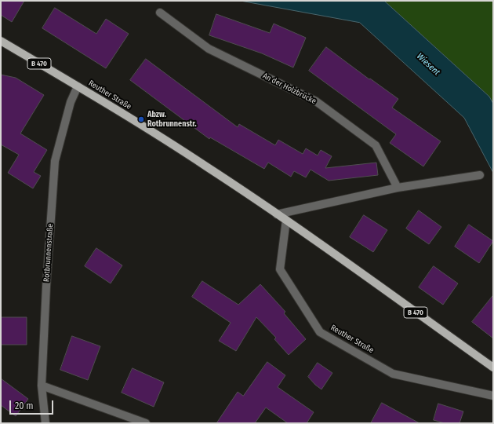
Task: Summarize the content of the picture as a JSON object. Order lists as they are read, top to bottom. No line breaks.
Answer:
{"streets":{"main road":["B 470","Reuther Straße"],"street":["An der Holzbrücke","Rotbrunnenstraße"]},"crossings":[["Reuther Straße","Rotbrunnenstraße"]],"water":["Wiesent"],"places":["Abzw. Rotbrunnenstr."],"scale_bar":"20 m"}
